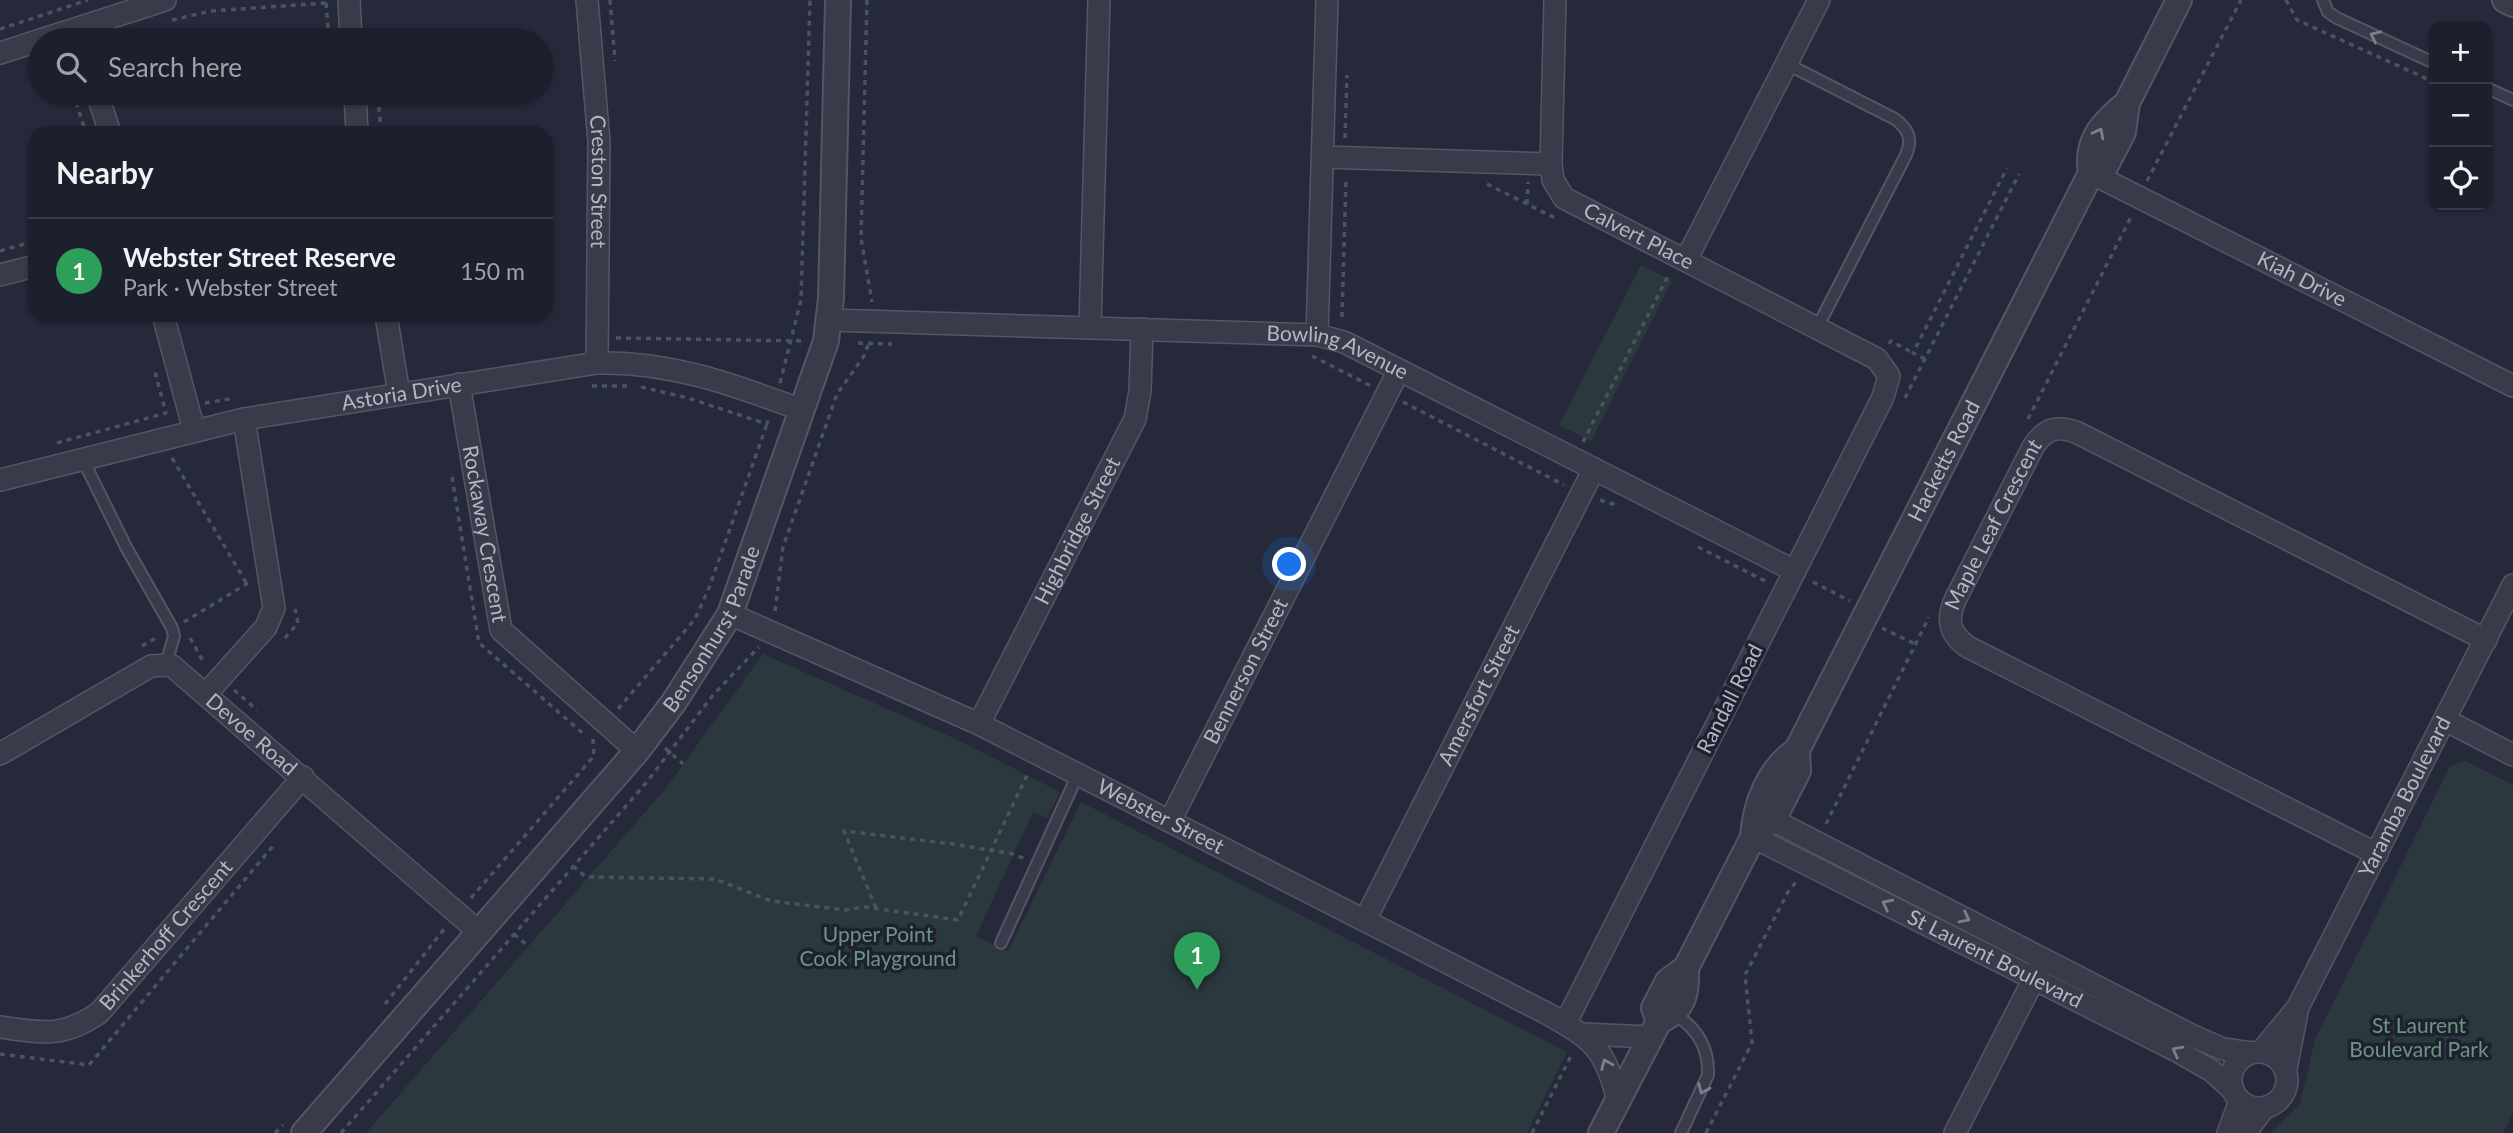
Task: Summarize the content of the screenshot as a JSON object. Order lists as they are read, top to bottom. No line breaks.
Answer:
{"streets":{"street":["Creston Street","Calvert Place","Kiah Drive","Bowling Avenue","Astoria Drive","Hacketts Road","Maple Leaf Crescent","Highbridge Street","Rockaway Crescent","Bensonhurst Parade","Bennerson Street","Amersfort Street","Randall Road","Devoe Road","Yaramba Boulevard","Webster Street","Brinkerhoff Crescent","St Laurent Boulevard"]},"crossings":[["Creston Street","Astoria Drive"],["Calvert Place","Randall Road"],["Kiah Drive","Hacketts Road"],["Bowling Avenue","Highbridge Street"],["Bowling Avenue","Bensonhurst Parade"],["Bowling Avenue","Bennerson Street"],["Bowling Avenue","Amersfort Street"],["Bowling Avenue","Randall Road"],["Astoria Drive","Rockaway Crescent"],["Astoria Drive","Bensonhurst Parade"],["Hacketts Road","Webster Street"],["Hacketts Road","St Laurent Boulevard"],["Maple Leaf Crescent","Yaramba Boulevard"],["Highbridge Street","Webster Street"],["Rockaway Crescent","Bensonhurst Parade"],["Bensonhurst Parade","Devoe Road"],["Bensonhurst Parade","Webster Street"],["Bennerson Street","Webster Street"],["Amersfort Street","Webster Street"],["Randall Road","Webster Street"],["Devoe Road","Brinkerhoff Crescent"],["Yaramba Boulevard","St Laurent Boulevard"]],"parks":["Upper Point Cook Playground","St Laurent Boulevard Park"],"page":{"map_buttons":["+","−"],"search":"Search here","heading":"Nearby","list":[{"mark":"1","name":"Webster Street Reserve","note":"Park · Webster Street","value":"150 m"}],"pins":"1"}}
